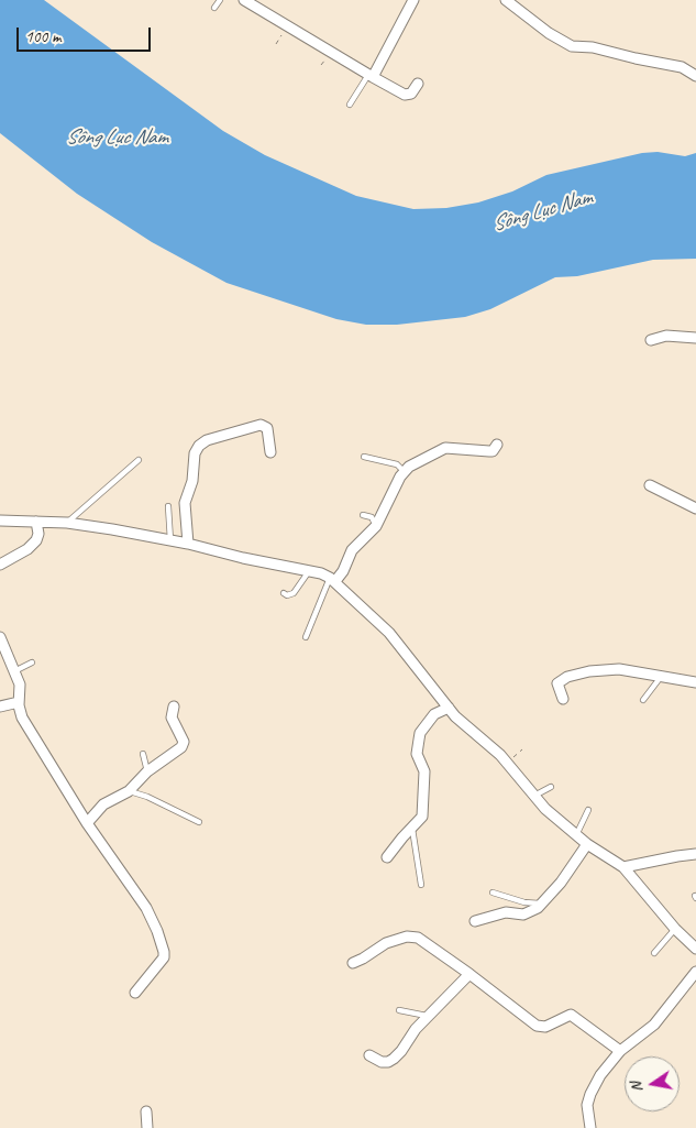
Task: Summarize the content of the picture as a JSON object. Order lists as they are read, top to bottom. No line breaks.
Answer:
{"water":["Sông Lục Nam"],"scale_bar":"100 m","north":"left"}
